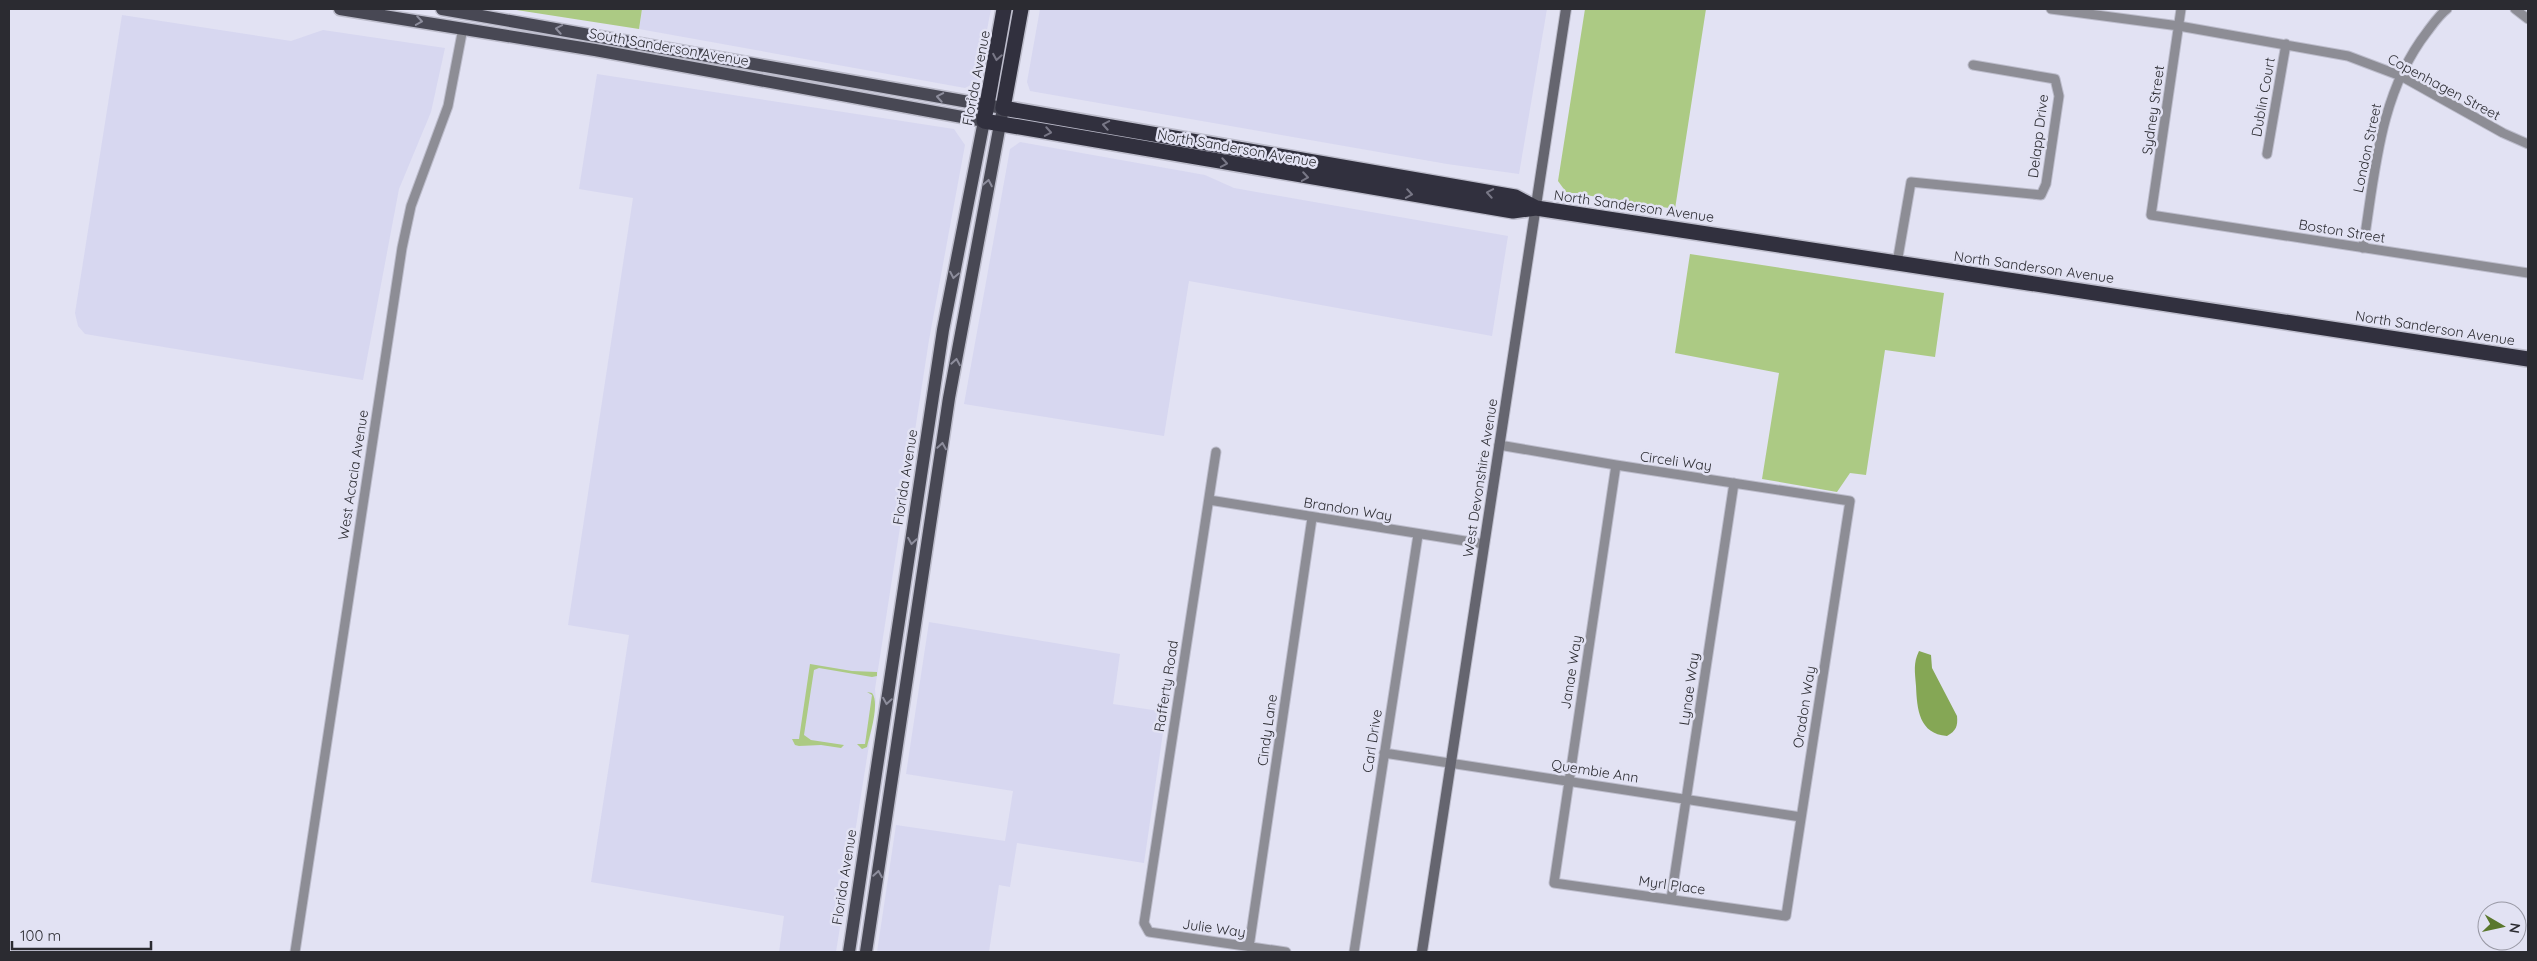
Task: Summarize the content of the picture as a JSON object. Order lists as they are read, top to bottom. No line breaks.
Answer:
{"streets":{"highway":["Florida Avenue","North Sanderson Avenue"],"main road":["South Sanderson Avenue"],"street":["Copenhagen Street","Dublin Court","Sydney Street","Delapp Drive","London Street","Boston Street","Circeli Way","West Acacia Avenue","West Devonshire Avenue","Brandon Way","Janae Way","Rafferty Road","Lynae Way","Oradon Way","Cindy Lane","Carl Drive","Quembie Ann","Myrl Place","Julie Way"]},"crossings":[["South Sanderson Avenue","Florida Avenue"],["South Sanderson Avenue","North Sanderson Avenue"],["South Sanderson Avenue","West Acacia Avenue"],["Florida Avenue","North Sanderson Avenue"],["Copenhagen Street","Dublin Court"],["Copenhagen Street","Sydney Street"],["Copenhagen Street","London Street"],["Sydney Street","Boston Street"],["Delapp Drive","North Sanderson Avenue"],["North Sanderson Avenue","West Devonshire Avenue"],["London Street","Boston Street"],["Circeli Way","West Devonshire Avenue"],["Circeli Way","Janae Way"],["Circeli Way","Lynae Way"],["Circeli Way","Oradon Way"],["West Devonshire Avenue","Brandon Way"],["West Devonshire Avenue","Quembie Ann"],["Brandon Way","Rafferty Road"],["Brandon Way","Cindy Lane"],["Brandon Way","Carl Drive"],["Janae Way","Quembie Ann"],["Janae Way","Myrl Place"],["Rafferty Road","Julie Way"],["Lynae Way","Quembie Ann"],["Lynae Way","Myrl Place"],["Oradon Way","Quembie Ann"],["Oradon Way","Myrl Place"],["Cindy Lane","Julie Way"],["Carl Drive","Quembie Ann"]],"scale_bar":"100 m","north":"right"}
